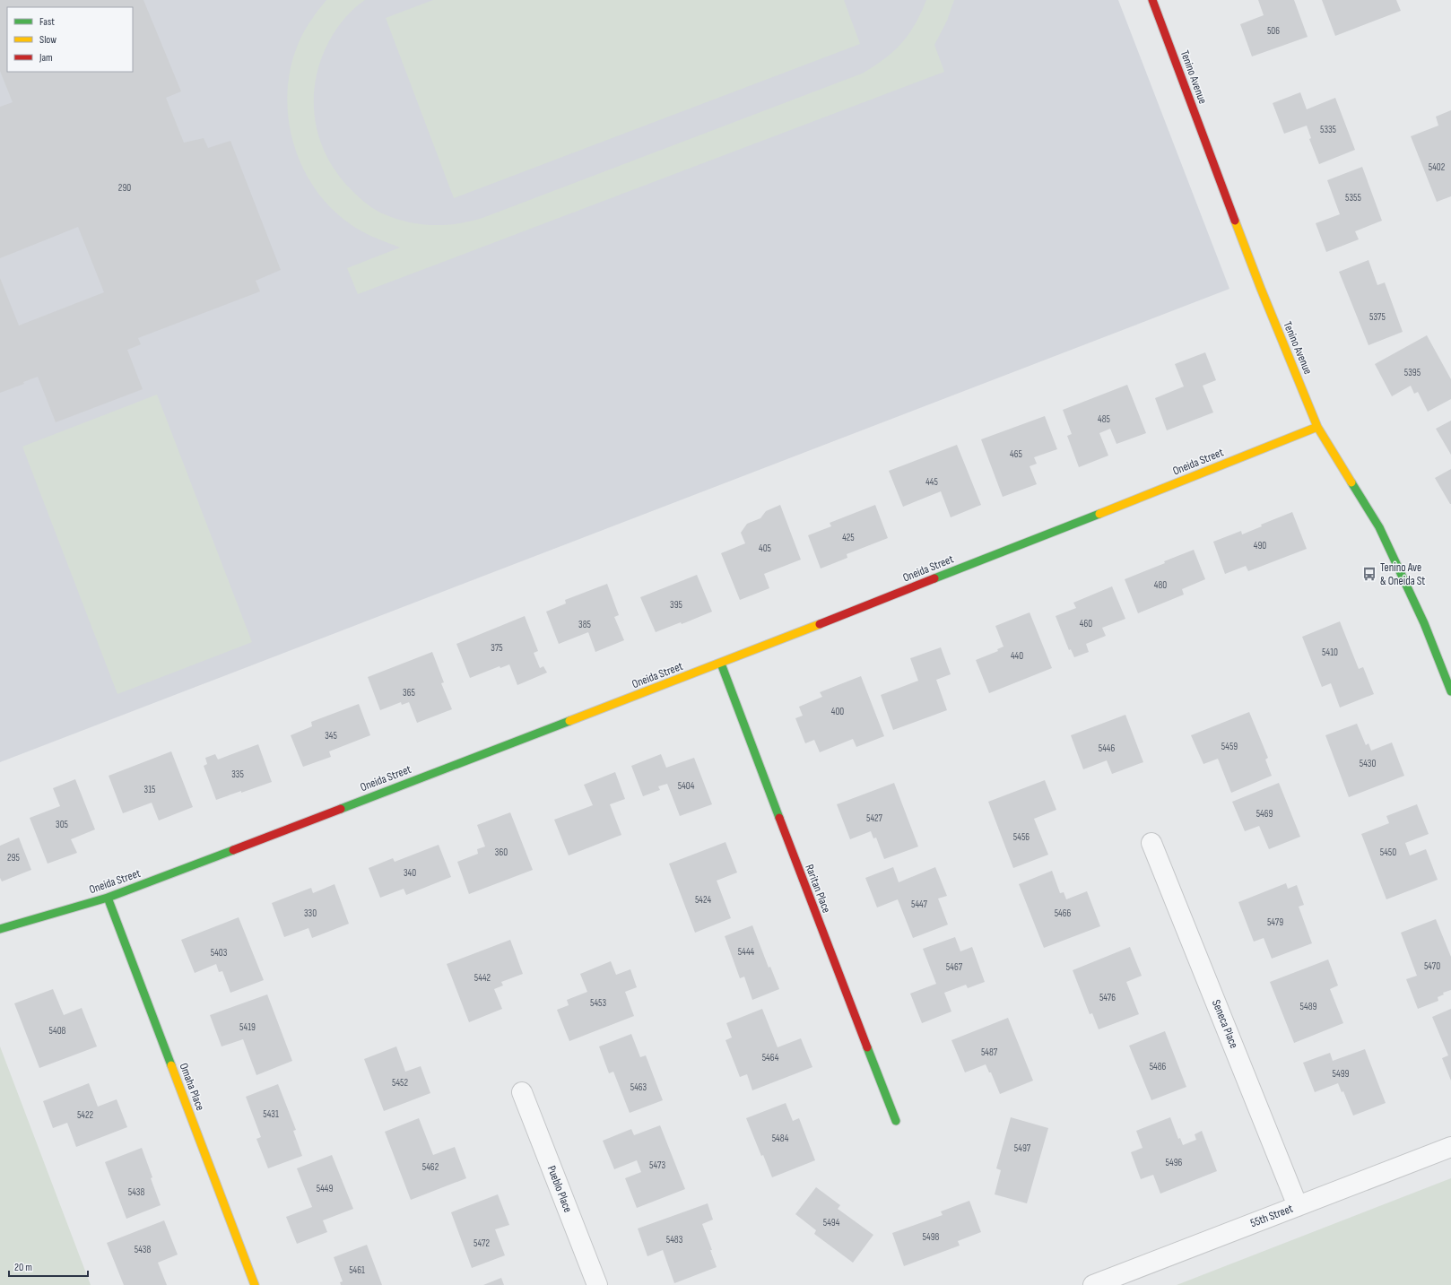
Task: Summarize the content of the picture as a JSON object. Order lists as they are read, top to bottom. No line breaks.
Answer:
{"streets":{"street":["Tenino Avenue","Oneida Street","Raritan Place","Seneca Place","Omaha Place","Pueblo Place","55th Street"]},"crossings":[["Tenino Avenue","Oneida Street"],["Oneida Street","Raritan Place"],["Oneida Street","Omaha Place"],["Seneca Place","55th Street"]],"places":{"bus stop":["Tenino Ave & Oneida St"]},"house_numbers":["506","5335","5402","290","5355","5375","5395","485","465","445","425","490","405","480","395","460","385","375","5410","440","365","400","345","5459","5446","5430","335","5404","315","5469","5427","305","5456","360","5450","295","340","5424","5447","330","5466","5479","5444","5403","5470","5467","5442","5476","5453","5489","5419","5408","5487","5464","5486","5499","5452","5463","5431","5422","5484","5497","5496","5473","5462","5449","5438","5494","5498","5483","5472","5438","5461"],"legend":["Fast","Slow","Jam"],"scale_bar":"20 m"}
